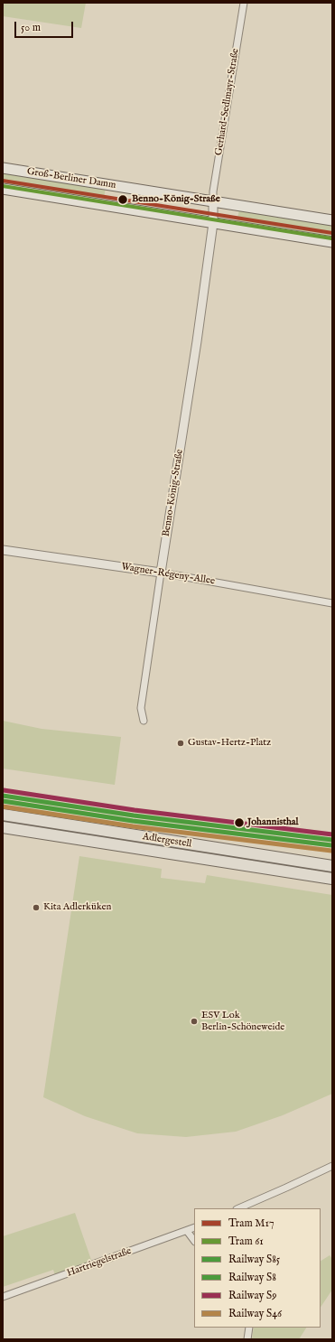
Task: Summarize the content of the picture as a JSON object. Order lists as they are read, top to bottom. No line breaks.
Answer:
{"streets":{"main road":["Groß-Berliner Damm","Adlergestell"],"street":["Gerhard-Sedlmayr-Straße","Benno-König-Straße","Wagner-Régeny-Allee","Hartriegelstraße"]},"crossings":[["Gerhard-Sedlmayr-Straße","Groß-Berliner Damm"],["Gerhard-Sedlmayr-Straße","Benno-König-Straße"],["Groß-Berliner Damm","Benno-König-Straße"],["Benno-König-Straße","Wagner-Régeny-Allee"]],"places":["Benno-König-Straße","Gustav-Hertz-Platz","Johannisthal","Kita Adlerküken","ESV Lok Berlin-Schöneweide"],"lines":["tram line M17","tram line 61","rail line S9","rail line S85","rail line S8","rail line S46"],"legend":["Tram M17","Tram 61","Railway S85","Railway S8","Railway S9","Railway S46"],"scale_bar":"50 m"}
